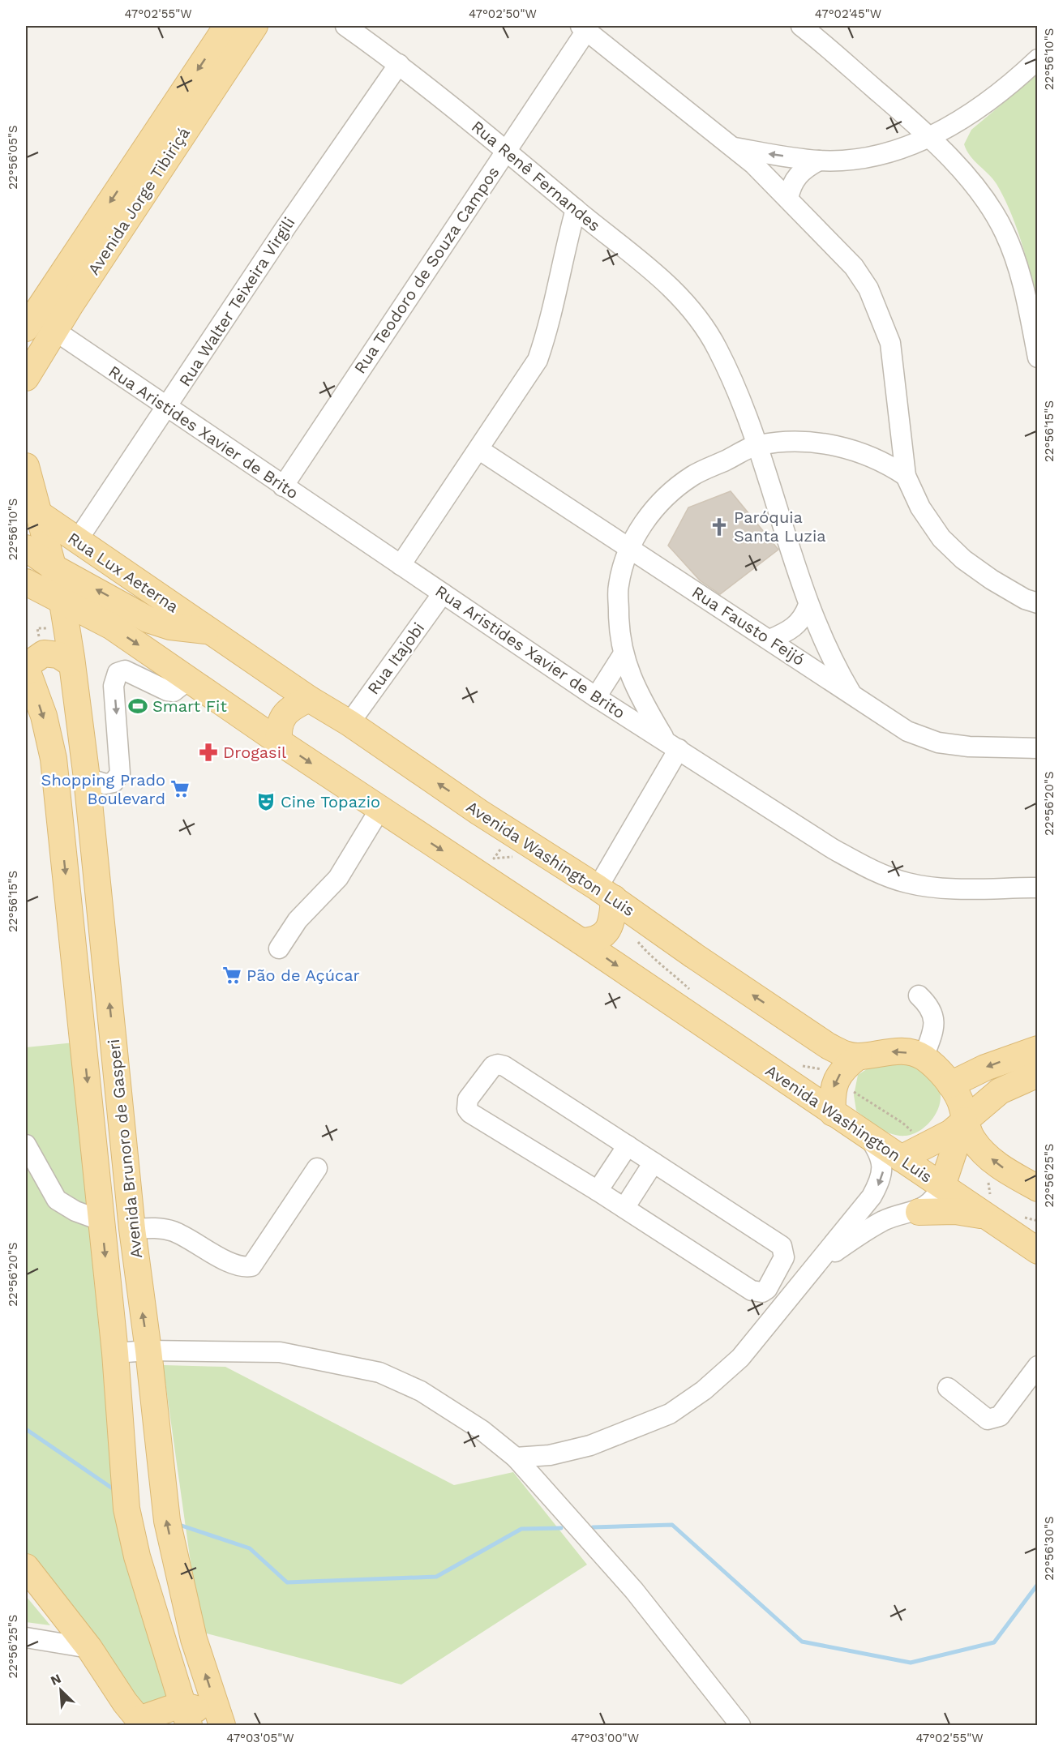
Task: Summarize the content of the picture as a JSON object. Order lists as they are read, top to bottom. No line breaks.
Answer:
{"streets":{"main road":["Avenida Jorge Tibiriçá","Rua Lux Aeterna","Avenida Washington Luis","Avenida Brunoro de Gasperi"],"street":["Rua Renê Fernandes","Rua Teodoro de Souza Campos","Rua Walter Teixeira Virgili","Rua Aristides Xavier de Brito","Rua Fausto Feijó","Rua Itajobi"]},"crossings":[["Rua Renê Fernandes","Rua Teodoro de Souza Campos"],["Rua Renê Fernandes","Rua Walter Teixeira Virgili"],["Rua Renê Fernandes","Rua Fausto Feijó"],["Avenida Jorge Tibiriçá","Rua Aristides Xavier de Brito"],["Rua Teodoro de Souza Campos","Rua Aristides Xavier de Brito"],["Rua Walter Teixeira Virgili","Rua Aristides Xavier de Brito"],["Rua Walter Teixeira Virgili","Rua Lux Aeterna"],["Rua Aristides Xavier de Brito","Rua Itajobi"],["Rua Lux Aeterna","Avenida Washington Luis"],["Rua Lux Aeterna","Avenida Brunoro de Gasperi"],["Rua Itajobi","Avenida Washington Luis"],["Avenida Washington Luis","Avenida Brunoro de Gasperi"]],"places":{"church":["Paróquia Santa Luzia"],"sports":["Smart Fit"],"pharmacy":["Drogasil"],"supermarket":["Shopping Prado Boulevard","Pão de Açúcar"],"theatre":["Cine Topazio"]},"north":"top left","coordinates":["47°02'55\"W","47°02'50\"W","47°02'45\"W","22°56'10\"S","22°56'05\"S","22°56'15\"S","22°56'20\"S","22°56'25\"S","22°56'30\"S","47°03'05\"W","47°03'00\"W"]}
